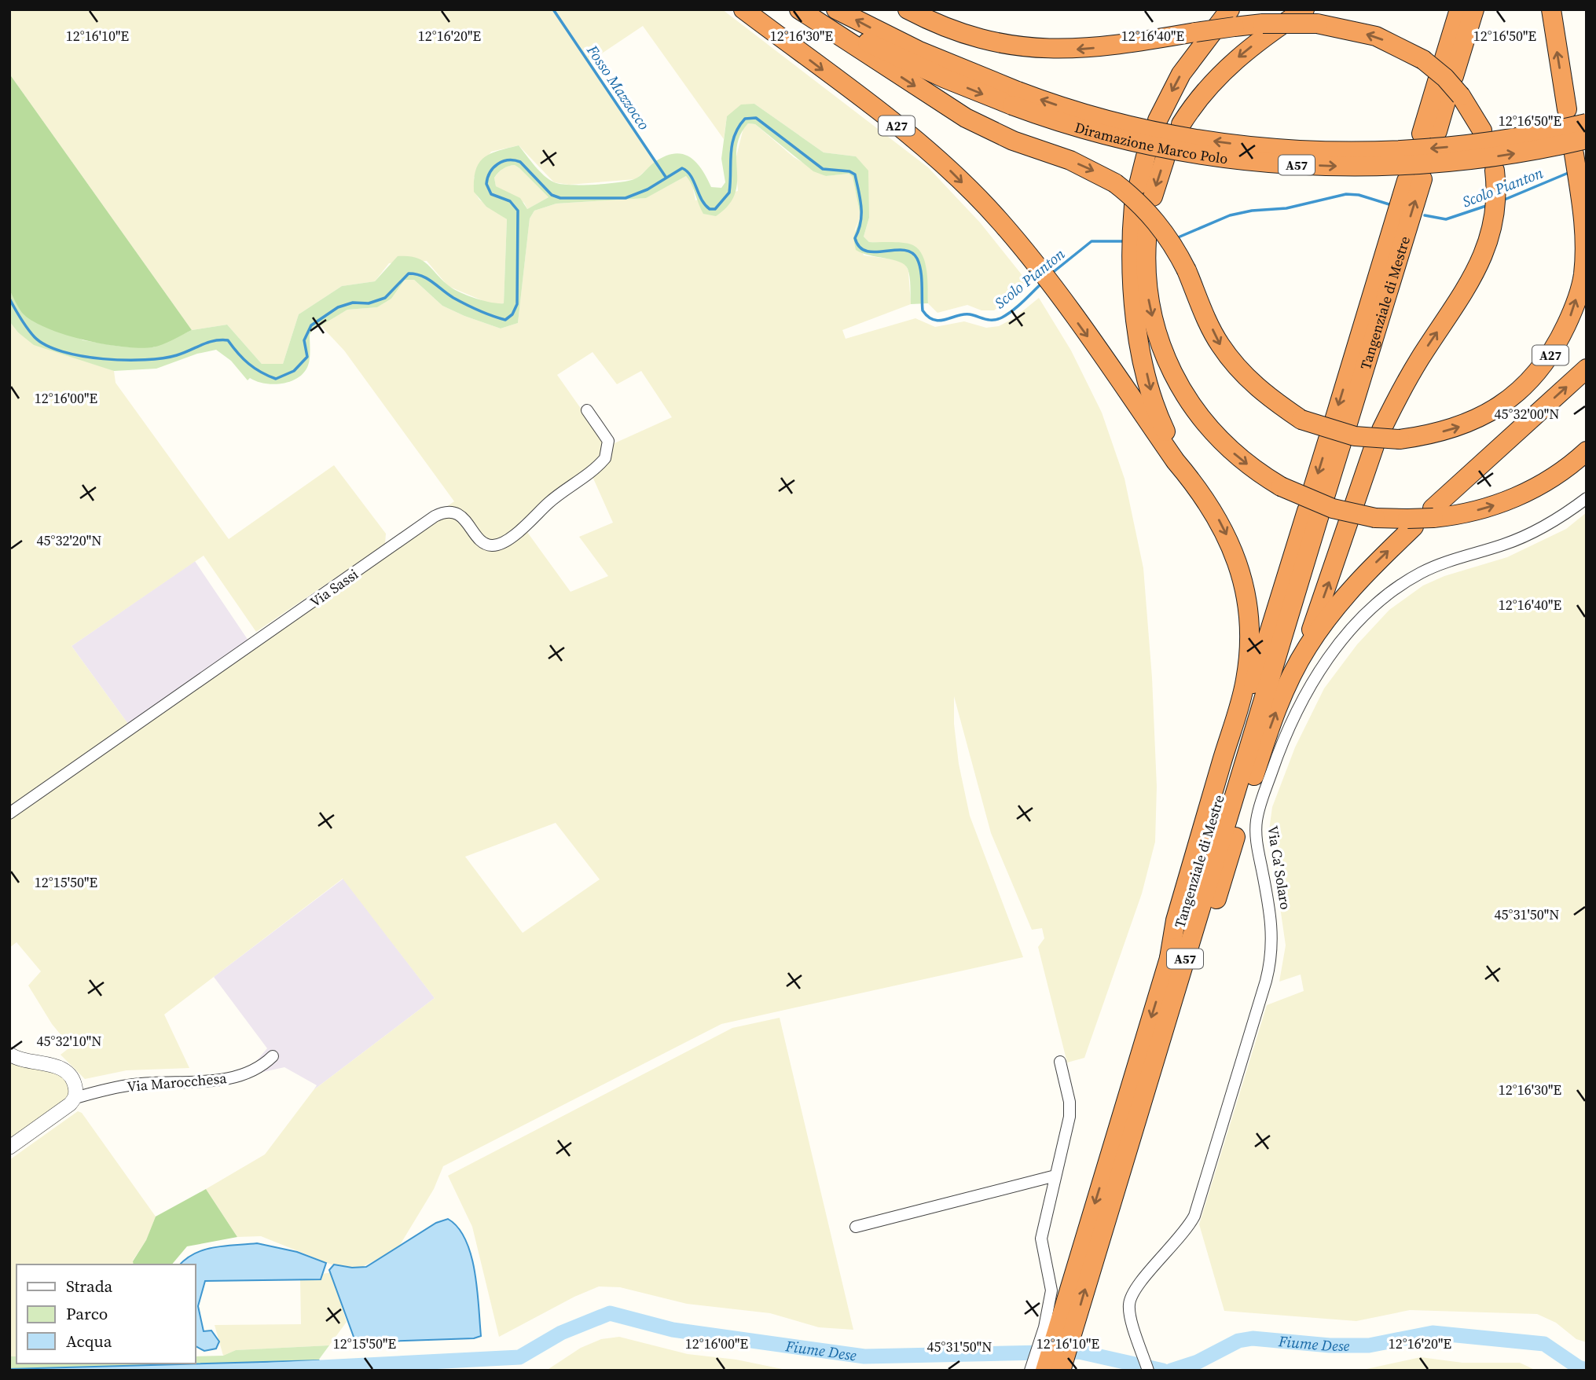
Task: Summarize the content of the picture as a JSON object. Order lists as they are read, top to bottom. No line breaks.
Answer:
{"streets":{"highway":["A27","Diramazione Marco Polo","A57","Tangenziale di Mestre"],"street":["Via Sassi","Via Ca' Solaro","Via Marocchesa"]},"crossings":[["A27","Diramazione Marco Polo"],["A27","A57"],["A57","Tangenziale di Mestre"]],"water":["Fosso Mazzocco","Scolo Pianton","Fiume Dese"],"legend":["Strada","Parco","Acqua"],"coordinates":["12°16'50\"E","12°16'10\"E","12°16'20\"E","12°16'30\"E","12°16'40\"E","12°16'00\"E","45°32'00\"N","45°32'20\"N","12°15'50\"E","45°31'50\"N","45°32'10\"N"]}
